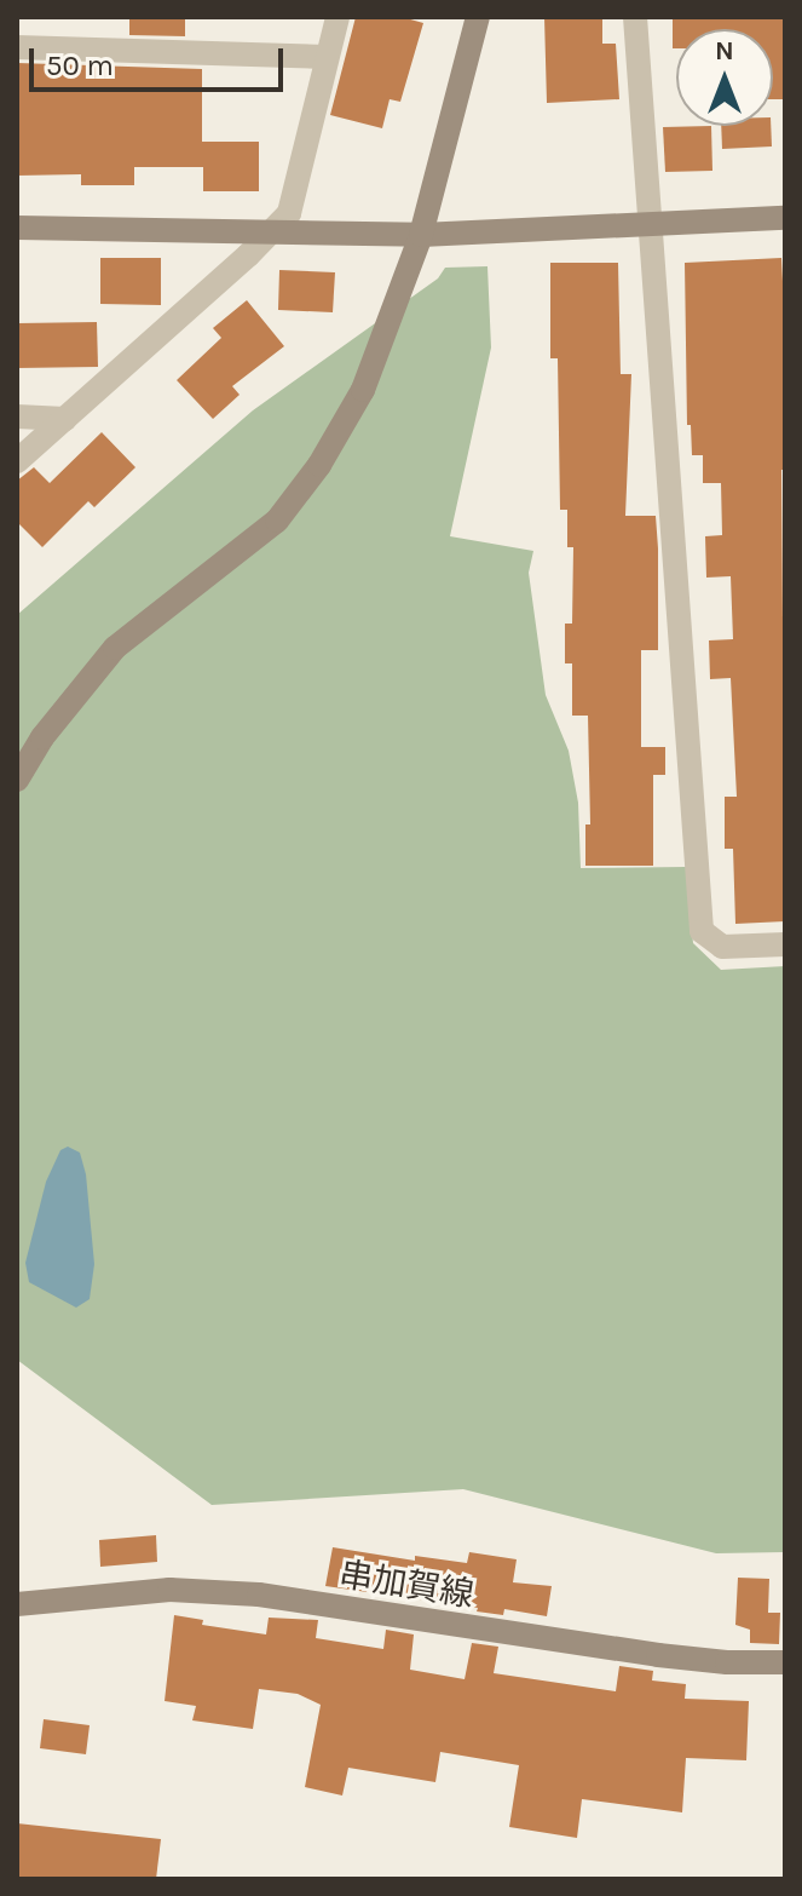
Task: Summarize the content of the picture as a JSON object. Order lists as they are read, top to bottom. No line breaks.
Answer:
{"streets":{"street":["串加賀線"]},"scale_bar":"50 m","north":"top"}
